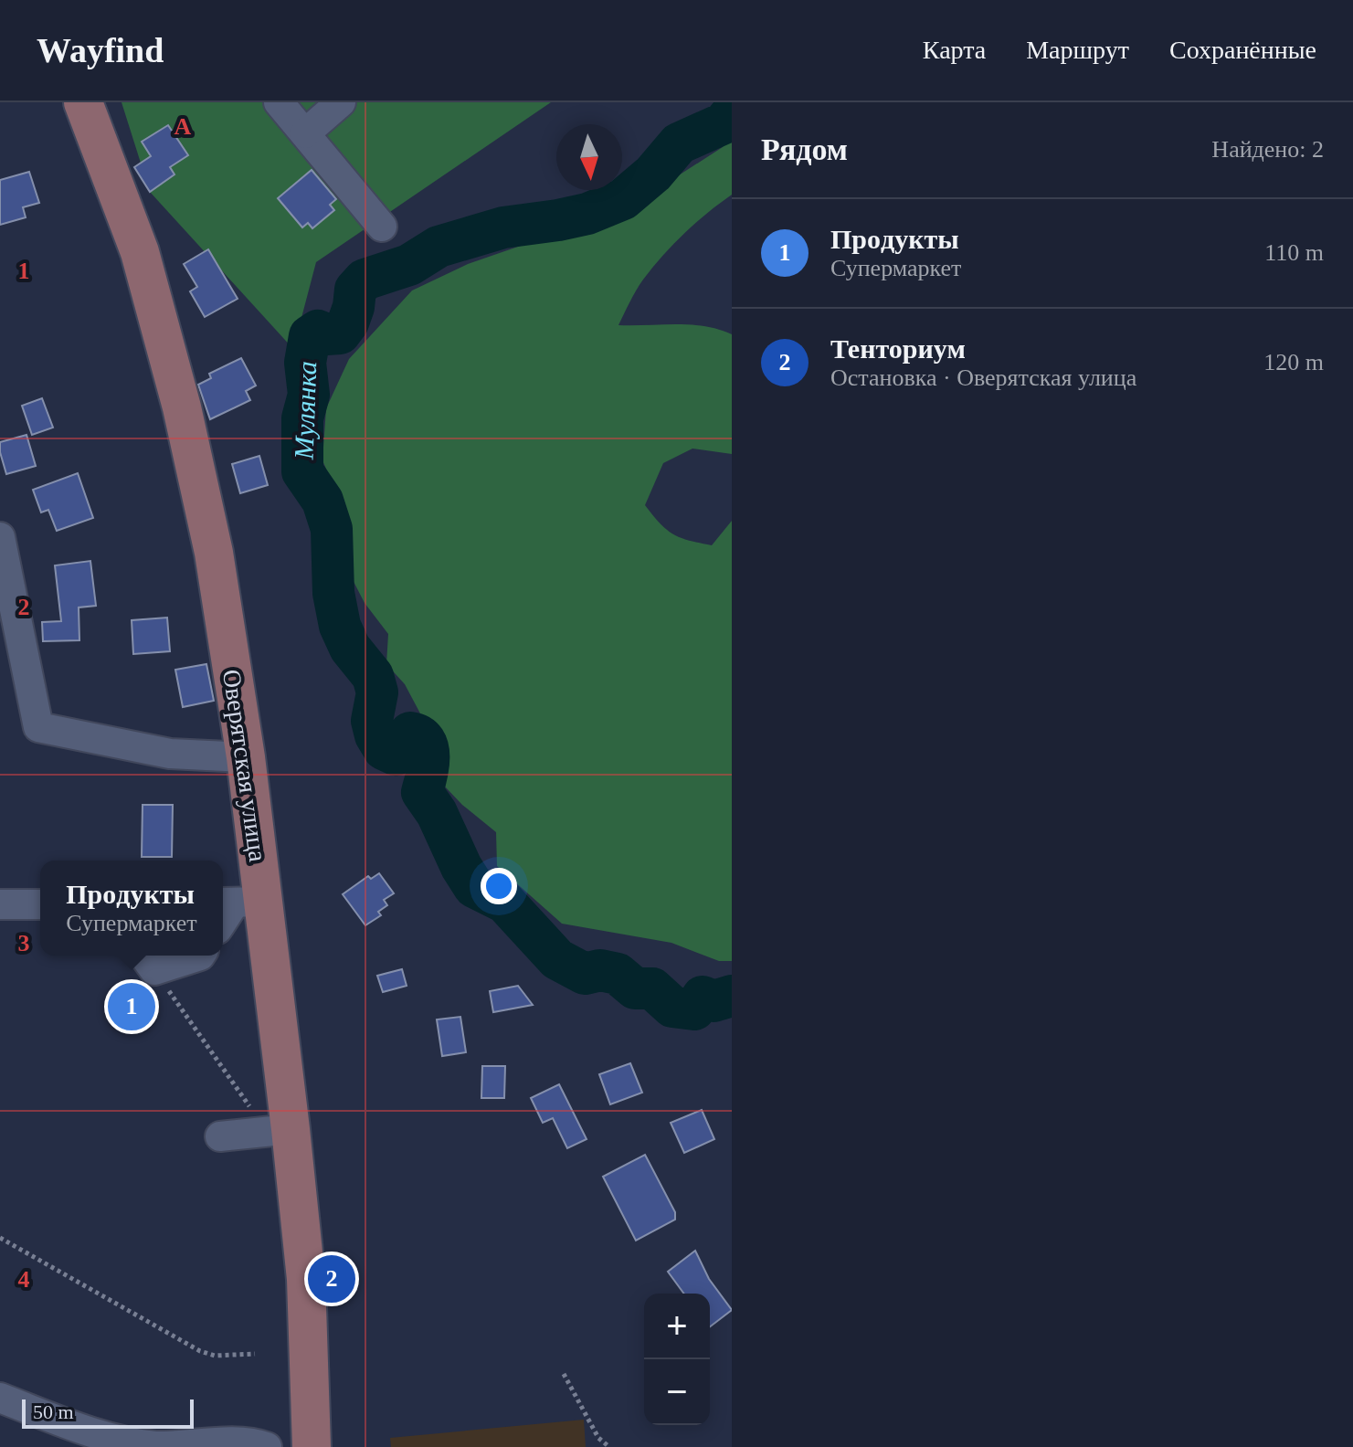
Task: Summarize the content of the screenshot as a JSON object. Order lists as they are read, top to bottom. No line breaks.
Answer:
{"streets":{"main road":["Оверятская улица"]},"water":["Мулянка"],"scale_bar":"50 m","north":"bottom","page":{"header":"Wayfind","nav":["Карта","Маршрут","Сохранённые"],"heading":["Рядом","Найдено: 2"],"list":[{"mark":"1","name":"Пpoдукты","note":"Супермаркет","value":"110 m"},{"mark":"2","name":"Тенториум","note":"Остановка · Оверятская улица","value":"120 m"}],"popup":["Пpoдукты","Супермаркет"],"pins":["1","2"],"map_buttons":["+","−"],"scale":"50 m"},"grid":{"columns":["A"],"rows":["1","2","3","4"]}}
